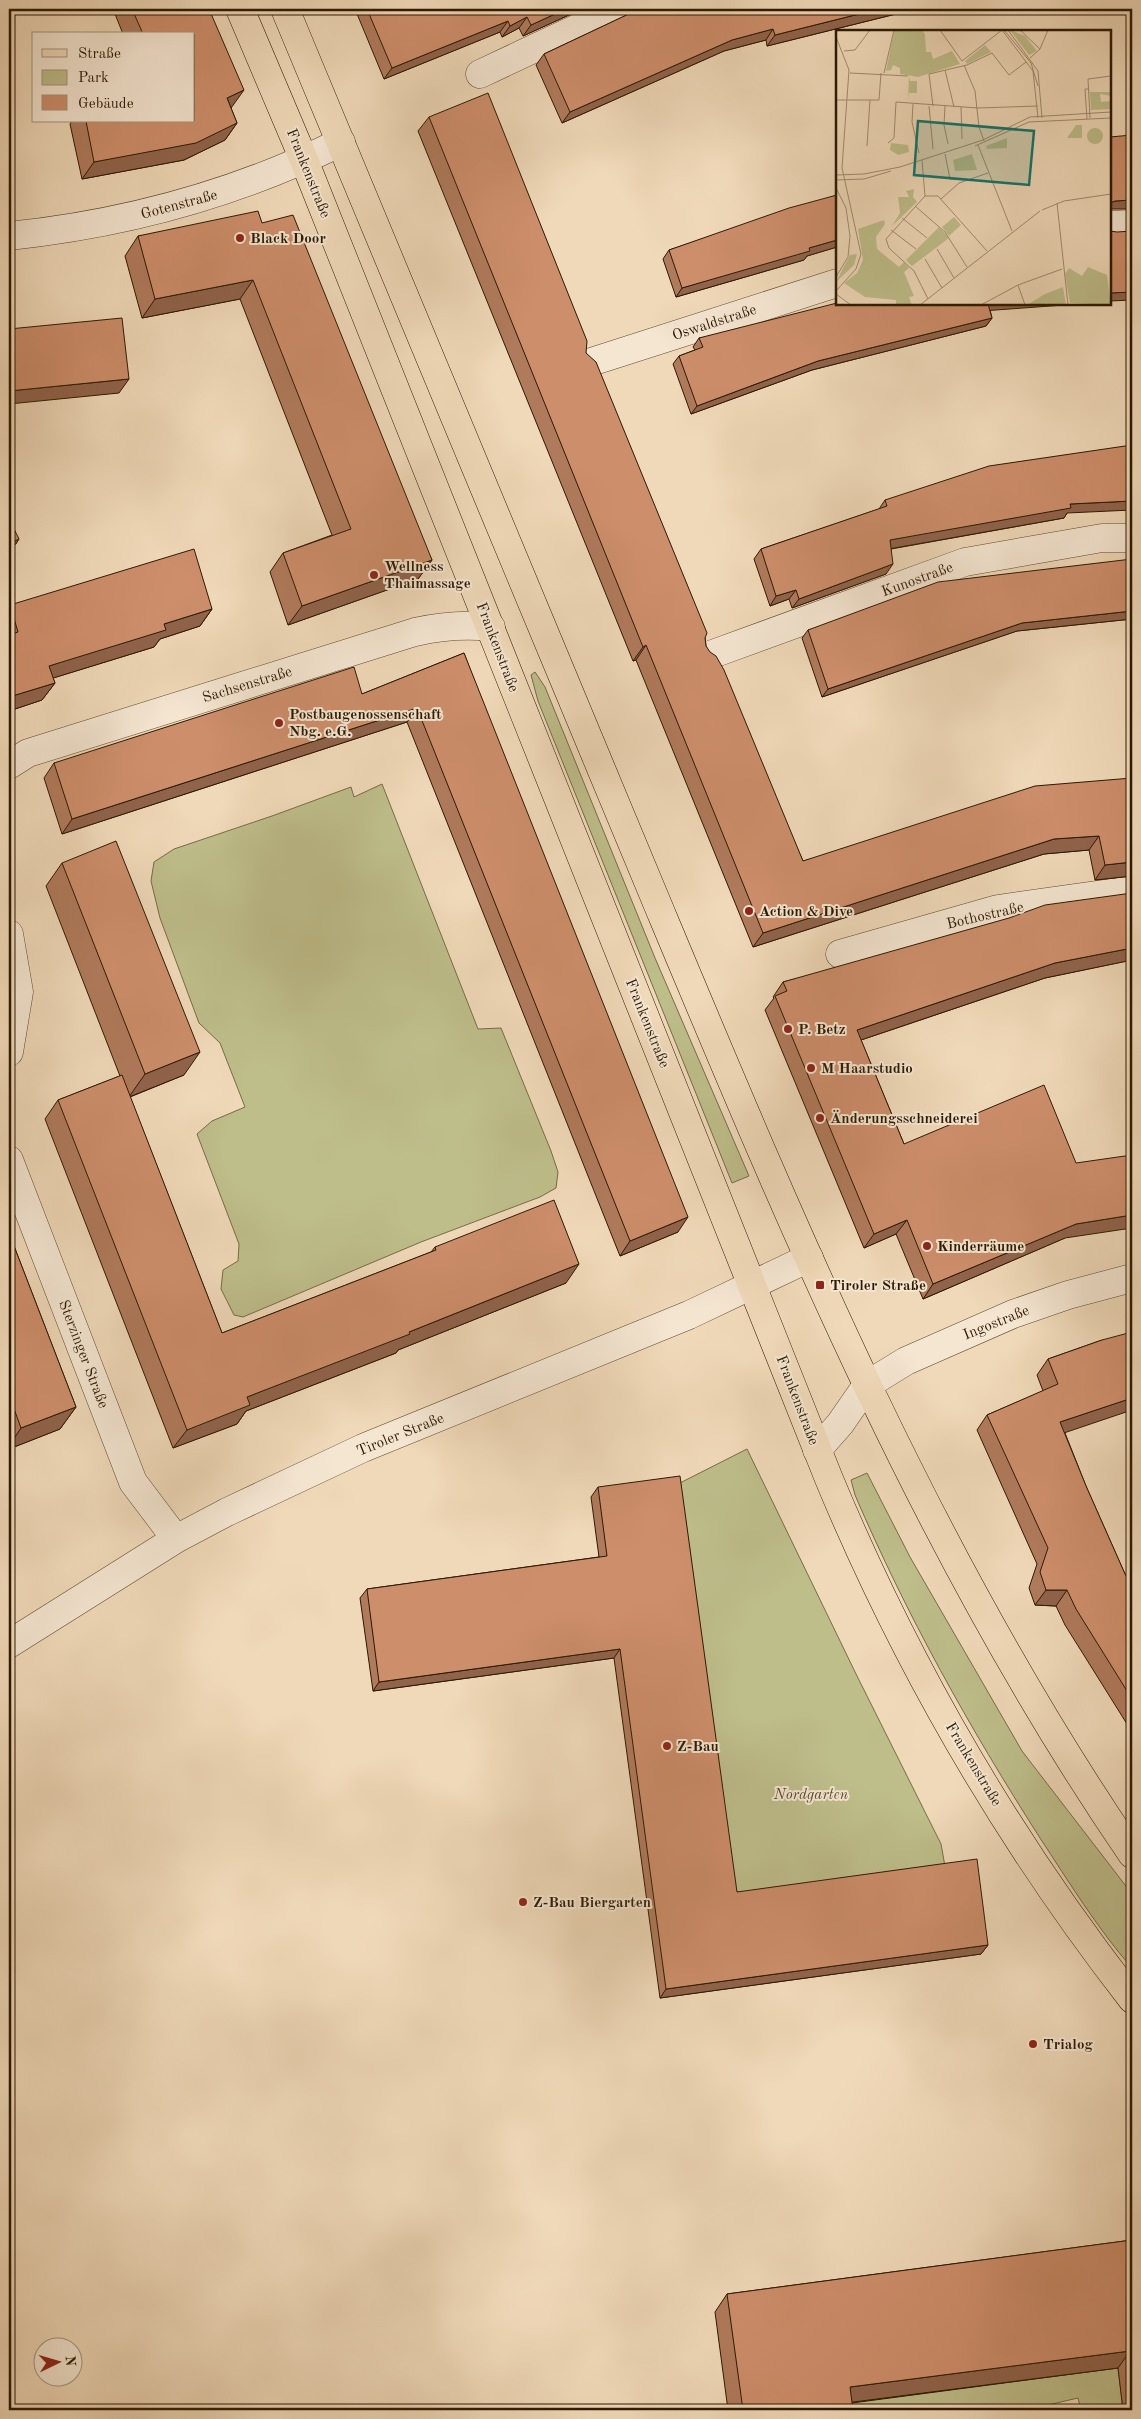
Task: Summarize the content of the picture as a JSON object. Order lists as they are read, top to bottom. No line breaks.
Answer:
{"streets":{"main road":["Frankenstraße"],"street":["Gotenstraße","Oswaldstraße","Kunostraße","Sachsenstraße","Bothostraße","Ingostraße","Sterzinger Straße","Tiroler Straße"]},"crossings":[["Frankenstraße","Gotenstraße"],["Frankenstraße","Sachsenstraße"],["Frankenstraße","Tiroler Straße"],["Sterzinger Straße","Tiroler Straße"]],"parks":["Nordgarten"],"places":{"other":["Black Door","Wellness Thaimassage","Postbaugenossenschaft Nbg. e.G.","Action & Dive","P. Betz","M Haarstudio","Änderungsschneiderei","Kinderräume","Z-Bau","Z-Bau Biergarten","Trialog"],"transit":["Tiroler Straße"]},"legend":["Straße","Park","Gebäude"],"north":"right"}
